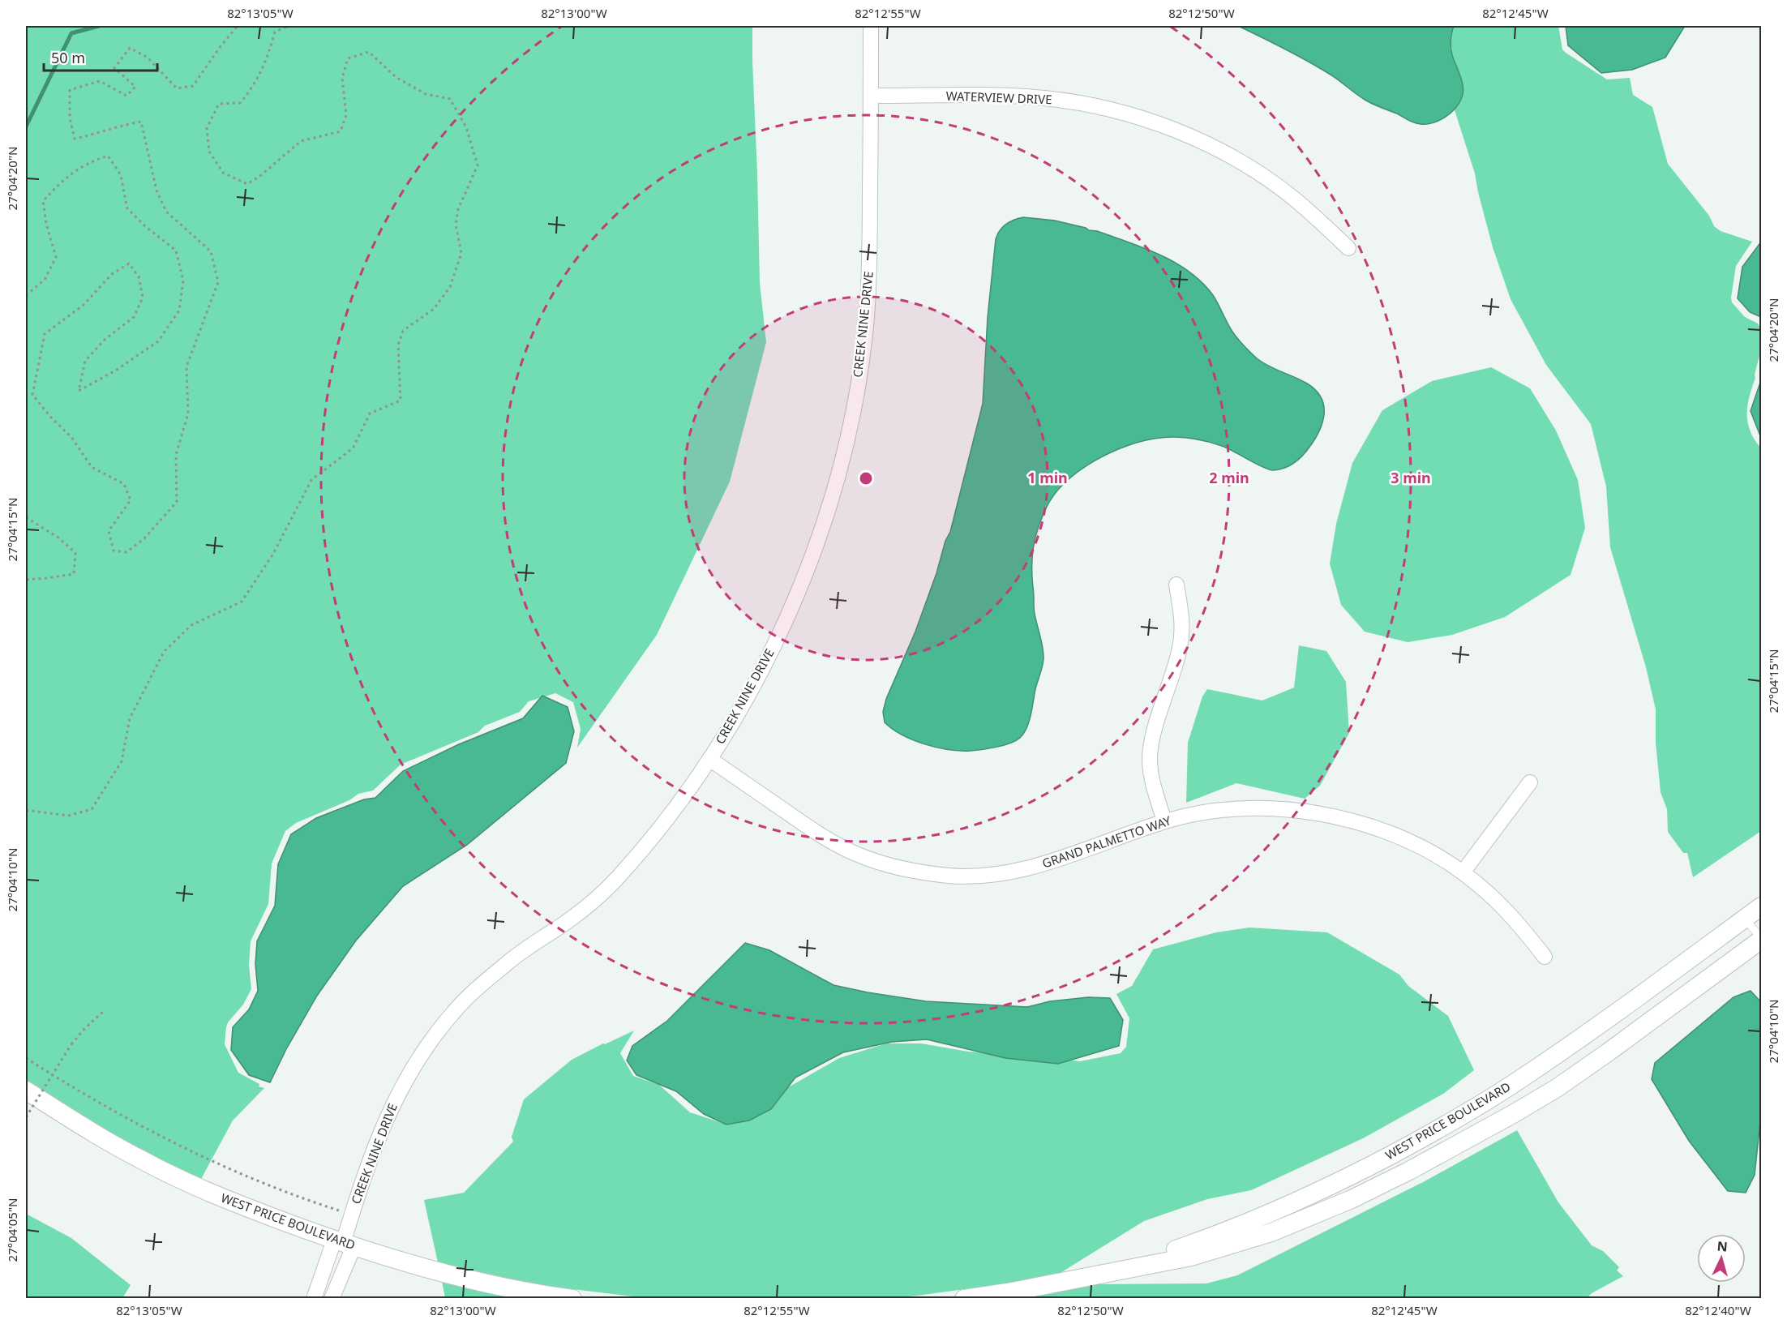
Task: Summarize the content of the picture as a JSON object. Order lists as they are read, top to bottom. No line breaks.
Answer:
{"streets":{"street":["WATERVIEW DRIVE","CREEK NINE DRIVE","GRAND PALMETTO WAY","WEST PRICE BOULEVARD"]},"crossings":[["WATERVIEW DRIVE","CREEK NINE DRIVE"],["CREEK NINE DRIVE","GRAND PALMETTO WAY"],["CREEK NINE DRIVE","WEST PRICE BOULEVARD"]],"scale_bar":"50 m","north":"top","coordinates":["82°13'05\"W","82°13'00\"W","82°12'55\"W","82°12'50\"W","82°12'45\"W","27°04'20\"N","27°04'15\"N","27°04'10\"N","27°04'05\"N","82°12'40\"W"],"rings":["1 min","2 min","3 min"]}
